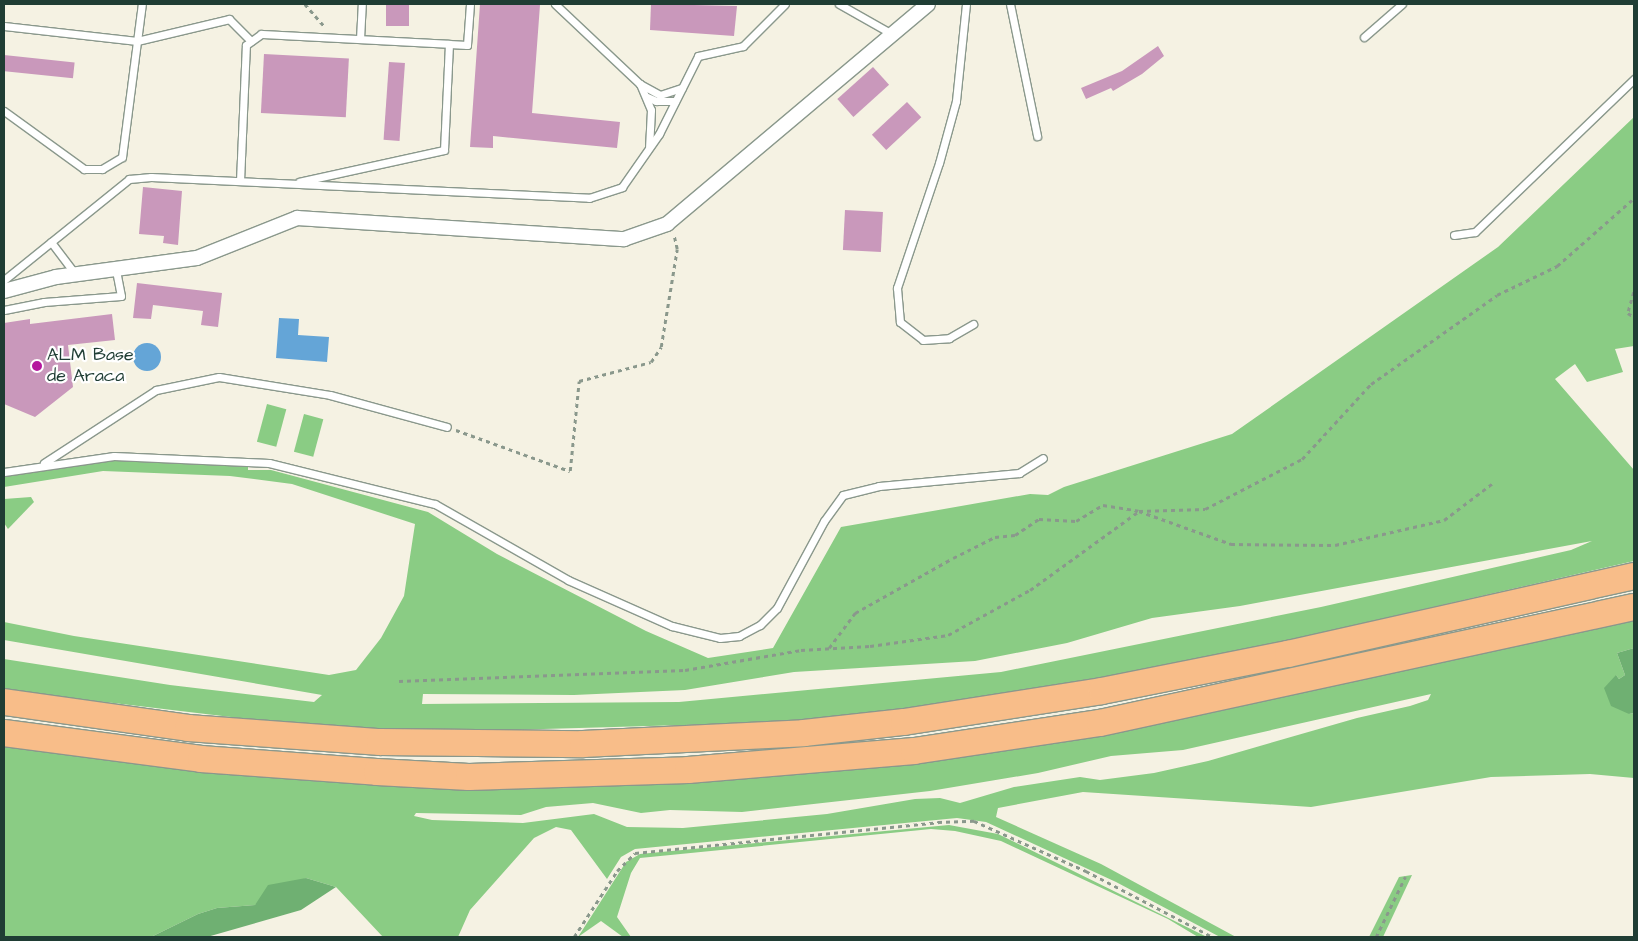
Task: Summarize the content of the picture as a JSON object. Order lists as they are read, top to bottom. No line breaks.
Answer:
{"places":["ALM Base de Araca"]}
